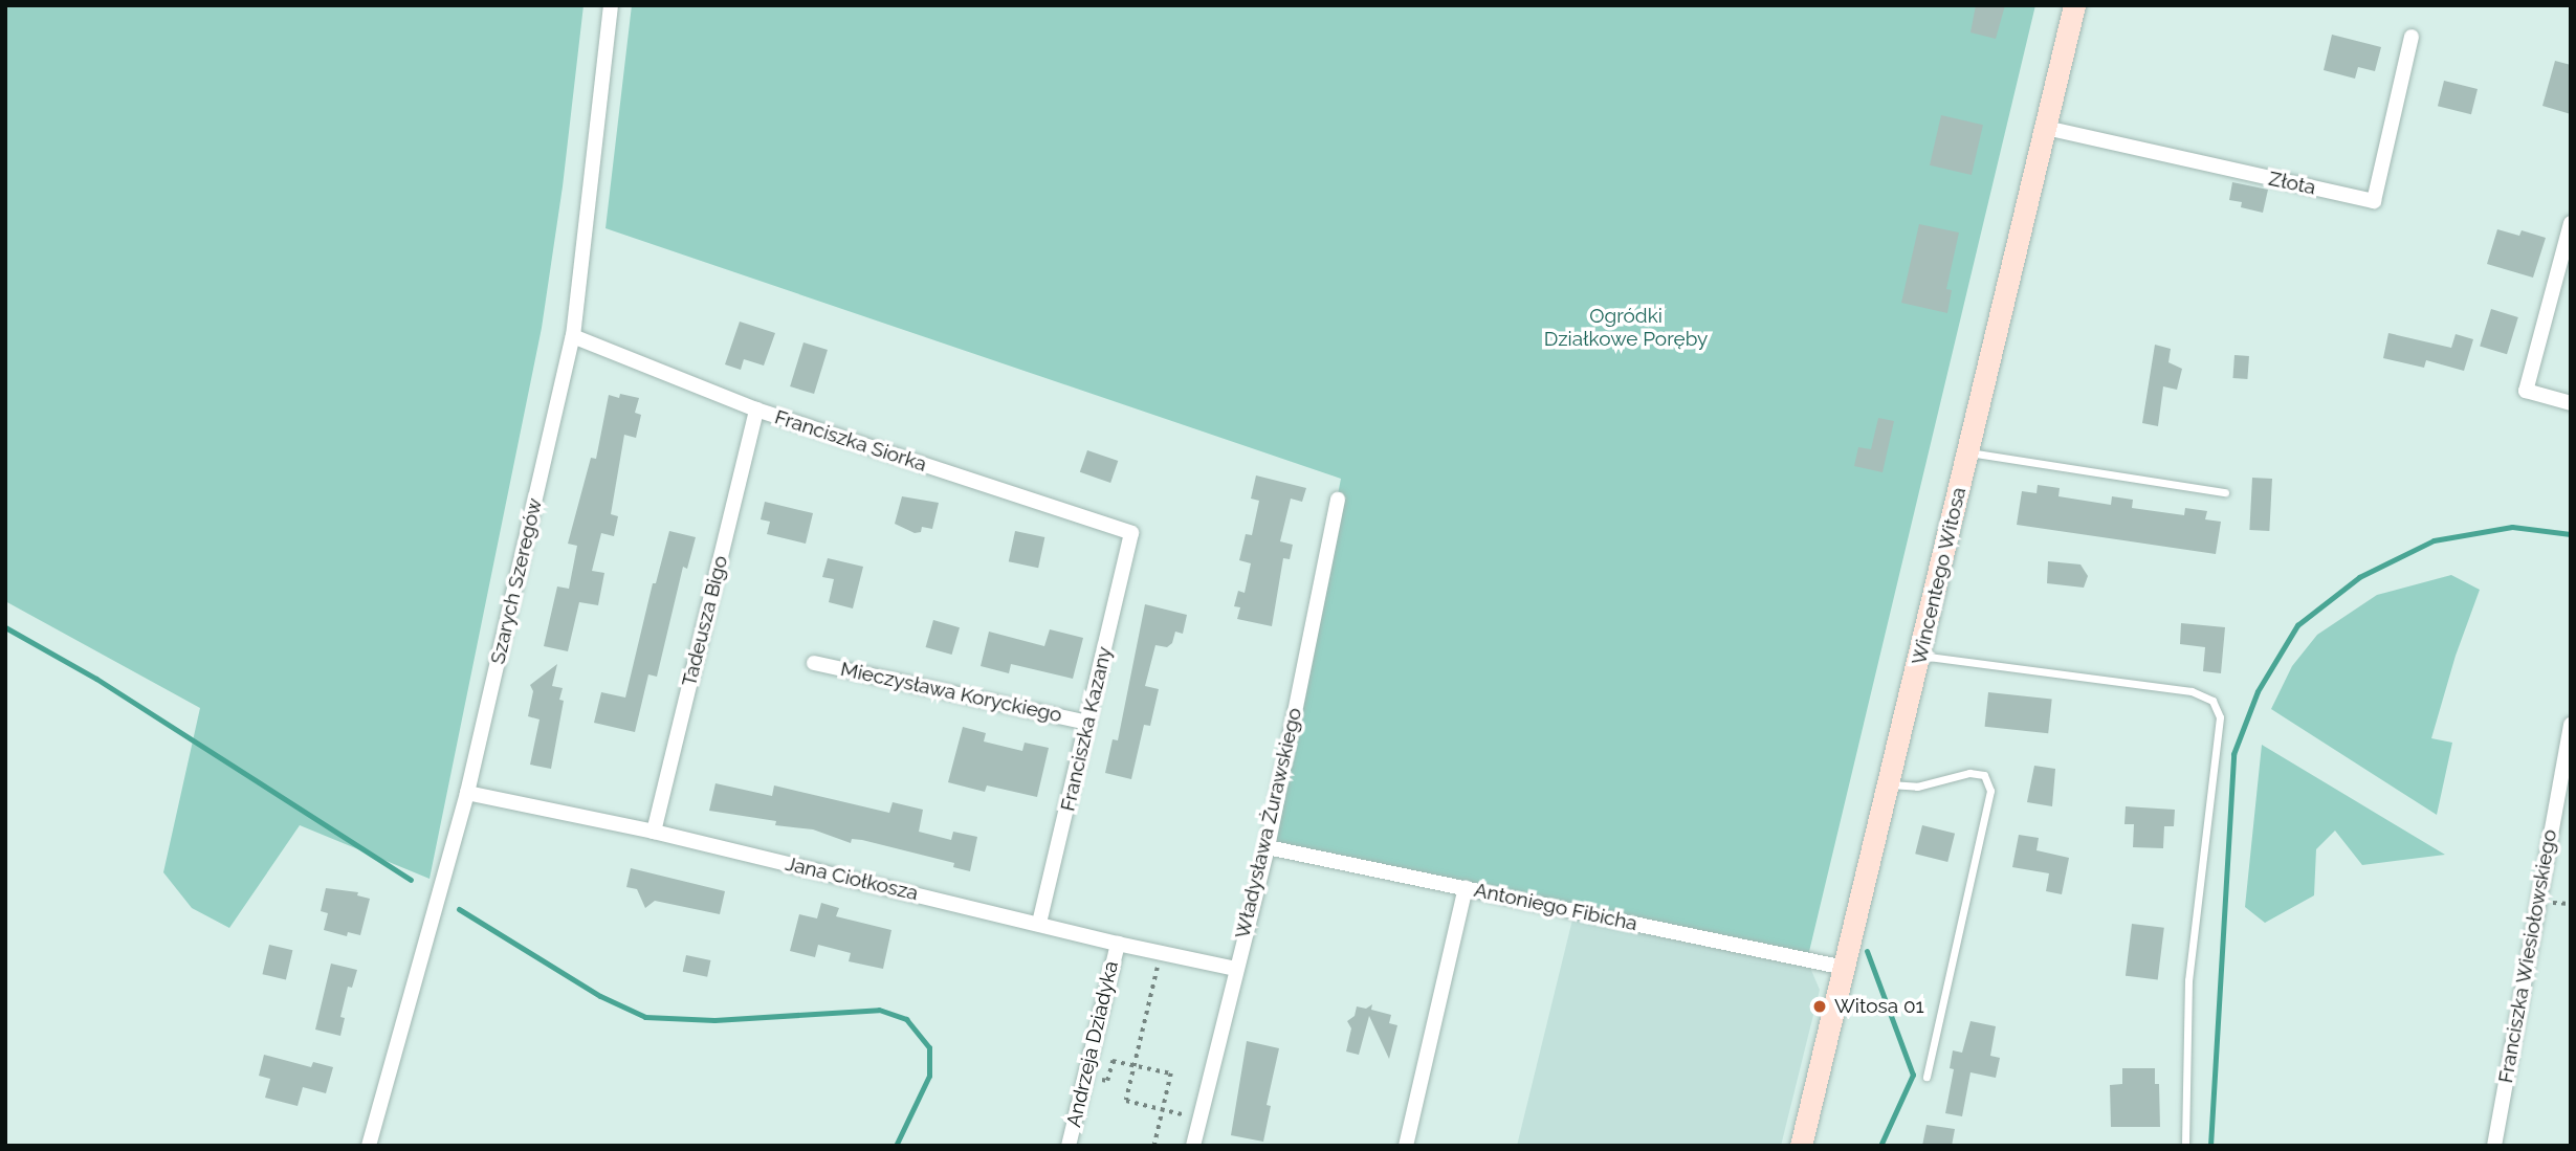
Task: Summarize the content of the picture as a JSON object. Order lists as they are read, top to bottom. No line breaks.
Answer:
{"streets":{"street":["Złota","Franciszka Siorka","Wincentego Witosa","Szarych Szeregów","Tadeusza Bigo","Mieczysława Koryckiego","Franciszka Kazany","Władysława Żurawskiego","Jana Ciołkosza","Antoniego Fibicha","Franciszka Wiesiołowskiego","Andrzeja Dziadyka"]},"crossings":[["Złota","Wincentego Witosa"],["Franciszka Siorka","Szarych Szeregów"],["Franciszka Siorka","Tadeusza Bigo"],["Franciszka Siorka","Franciszka Kazany"],["Wincentego Witosa","Antoniego Fibicha"],["Szarych Szeregów","Jana Ciołkosza"],["Tadeusza Bigo","Jana Ciołkosza"],["Mieczysława Koryckiego","Franciszka Kazany"],["Franciszka Kazany","Jana Ciołkosza"],["Władysława Żurawskiego","Jana Ciołkosza"],["Władysława Żurawskiego","Antoniego Fibicha"],["Jana Ciołkosza","Andrzeja Dziadyka"]],"parks":["Ogródki Działkowe Poręby"],"places":["Witosa 01"]}
